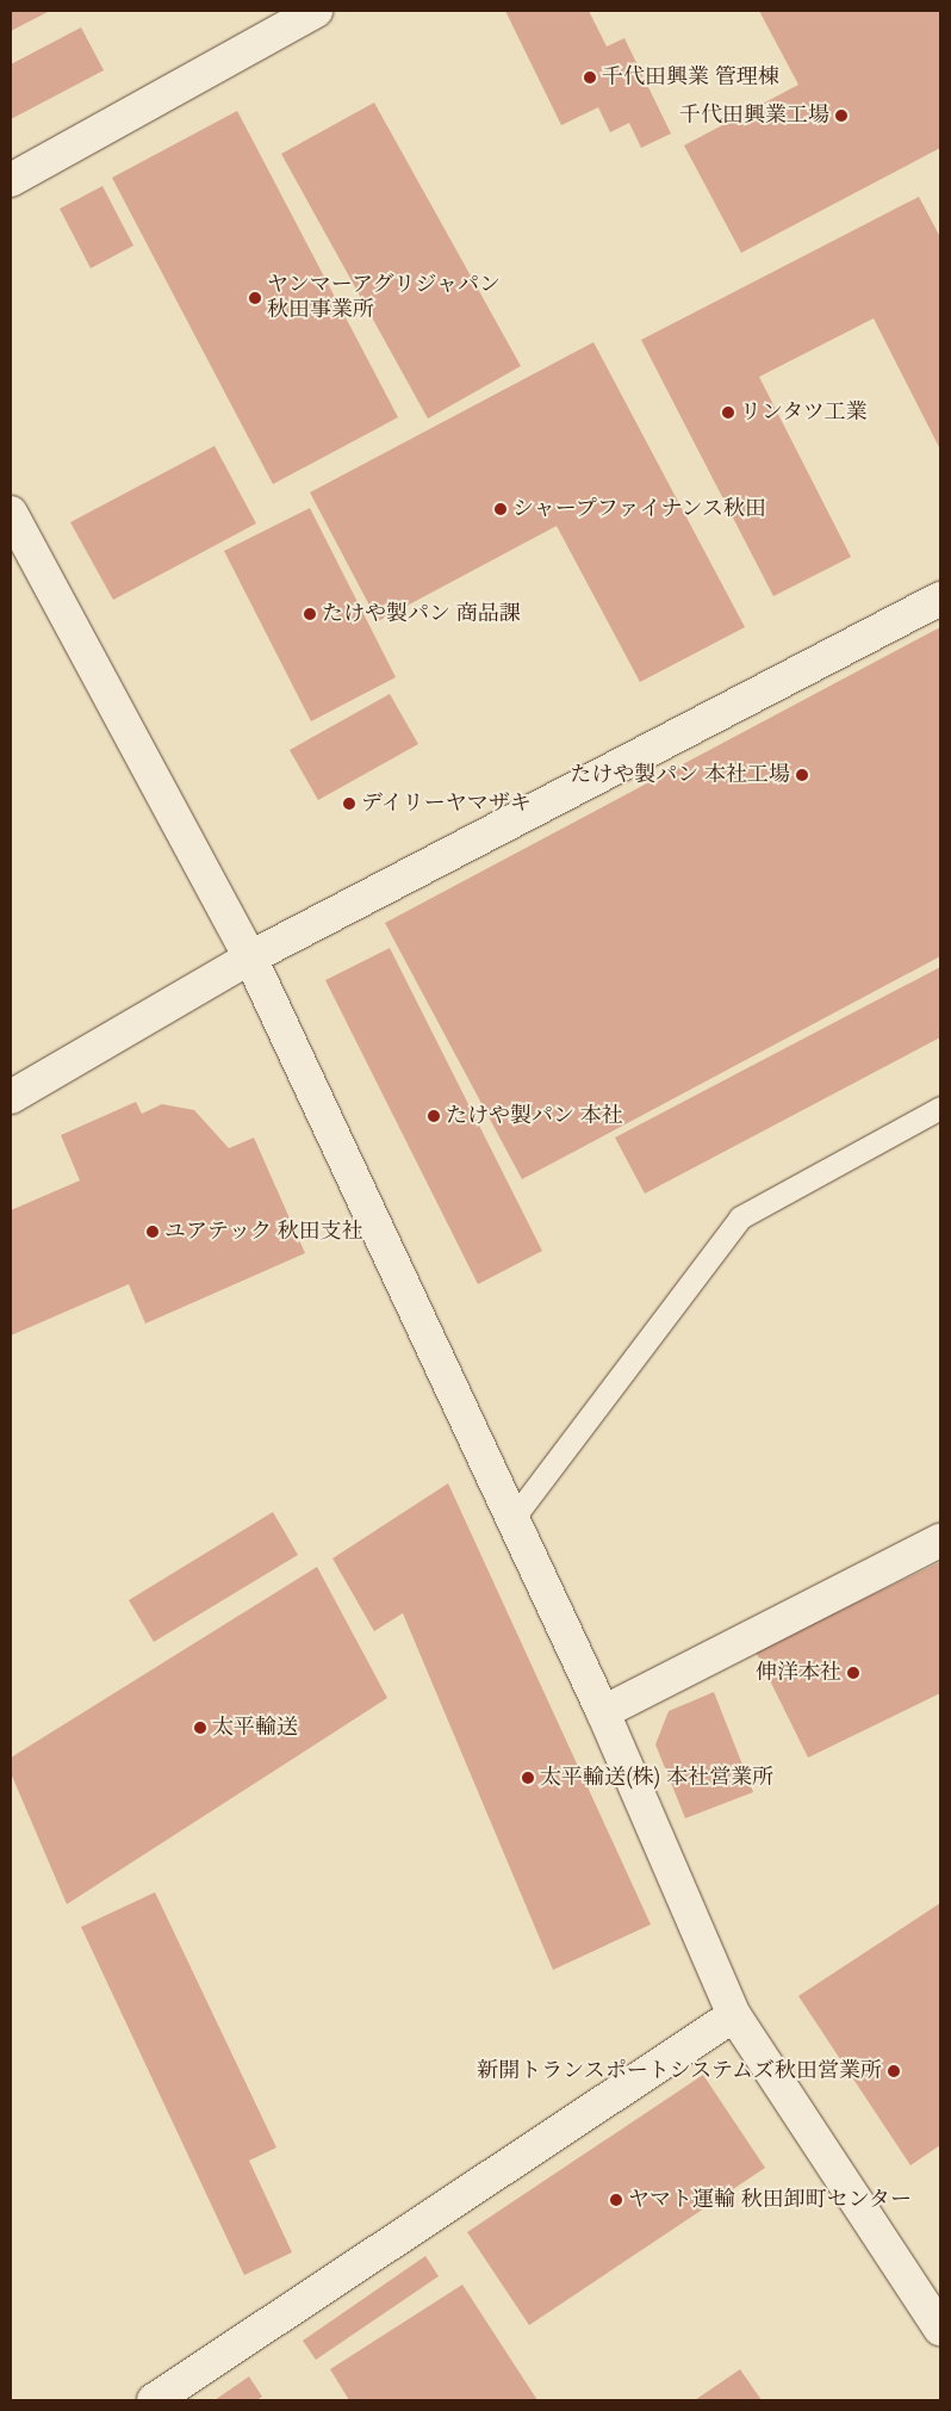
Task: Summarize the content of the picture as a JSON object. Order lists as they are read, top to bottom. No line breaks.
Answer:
{"places":["千代田興業 管理棟","千代田興業工場","ヤンマーアグリジャパン 秋田事業所","リンタツ工業","シャープファイナンス秋田","たけや製パン 商品課","たけや製パン 本社工場","デイリーヤマザキ","たけや製パン 本社","ユアテック 秋田支社","伸洋本社","太平輸送","太平輸送(株) 本社営業所","新開トランスポートシステムズ秋田営業所","ヤマト運輸 秋田卸町センター"]}
